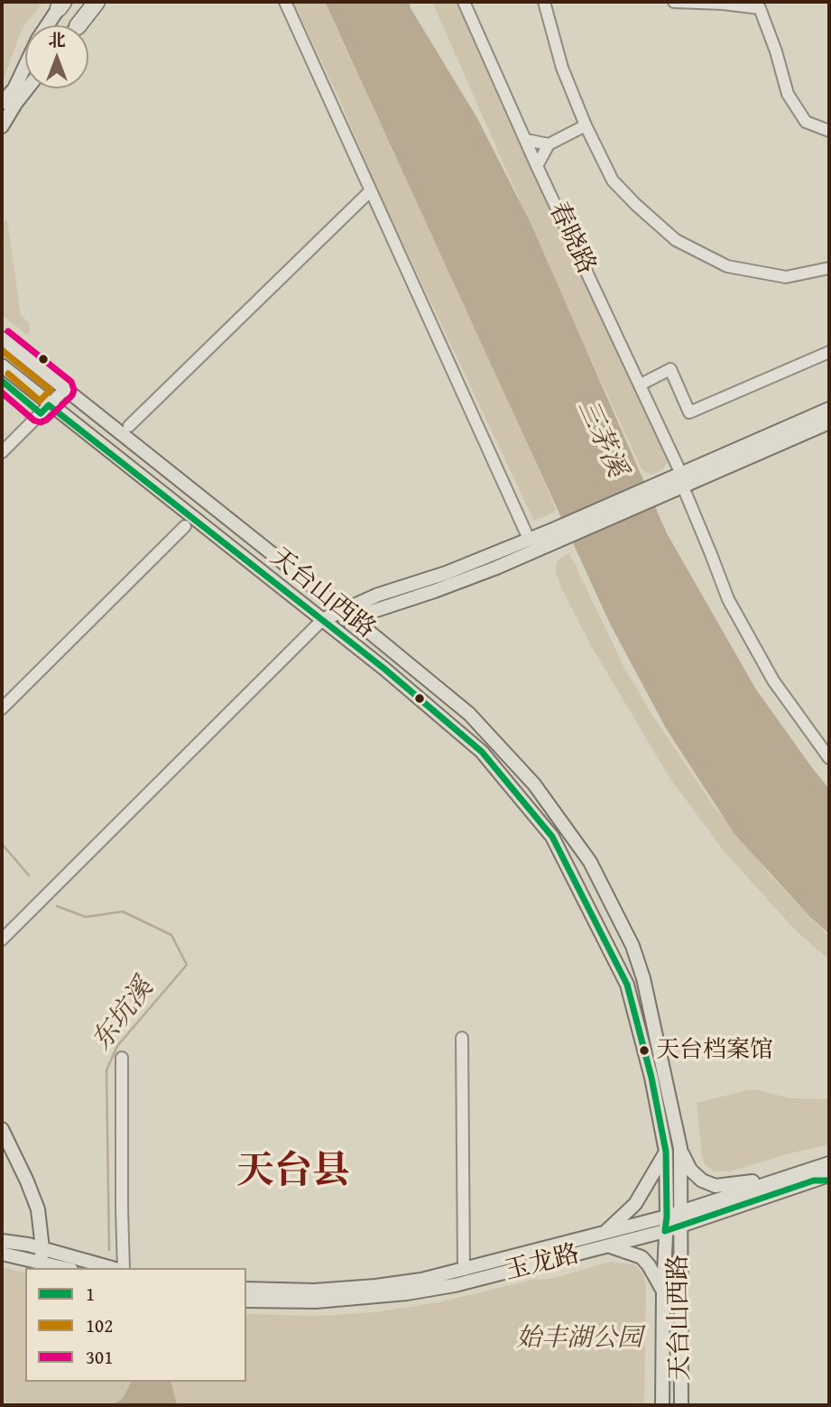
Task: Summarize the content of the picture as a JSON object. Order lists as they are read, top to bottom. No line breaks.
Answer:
{"streets":{"main road":["天台山西路","玉龙路"],"street":["春晓路"]},"crossings":[["天台山西路","玉龙路"]],"districts":["天台县"],"water":["三茅溪","东坑溪"],"parks":["始丰湖公园"],"places":["天台档案馆"],"lines":["transit line 301","transit line 102","transit line 1"],"legend":["1","102","301"],"north":"top"}
